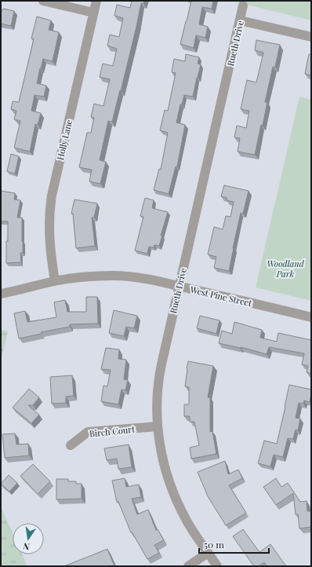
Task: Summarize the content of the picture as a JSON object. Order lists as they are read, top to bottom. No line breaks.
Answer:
{"streets":{"street":["Rueth Drive","Holly Lane","West Pine Street","Birch Court"]},"crossings":[["Rueth Drive","West Pine Street"],["Rueth Drive","Birch Court"],["Holly Lane","West Pine Street"]],"parks":["Woodland Park"],"scale_bar":"50 m","north":"bottom"}
